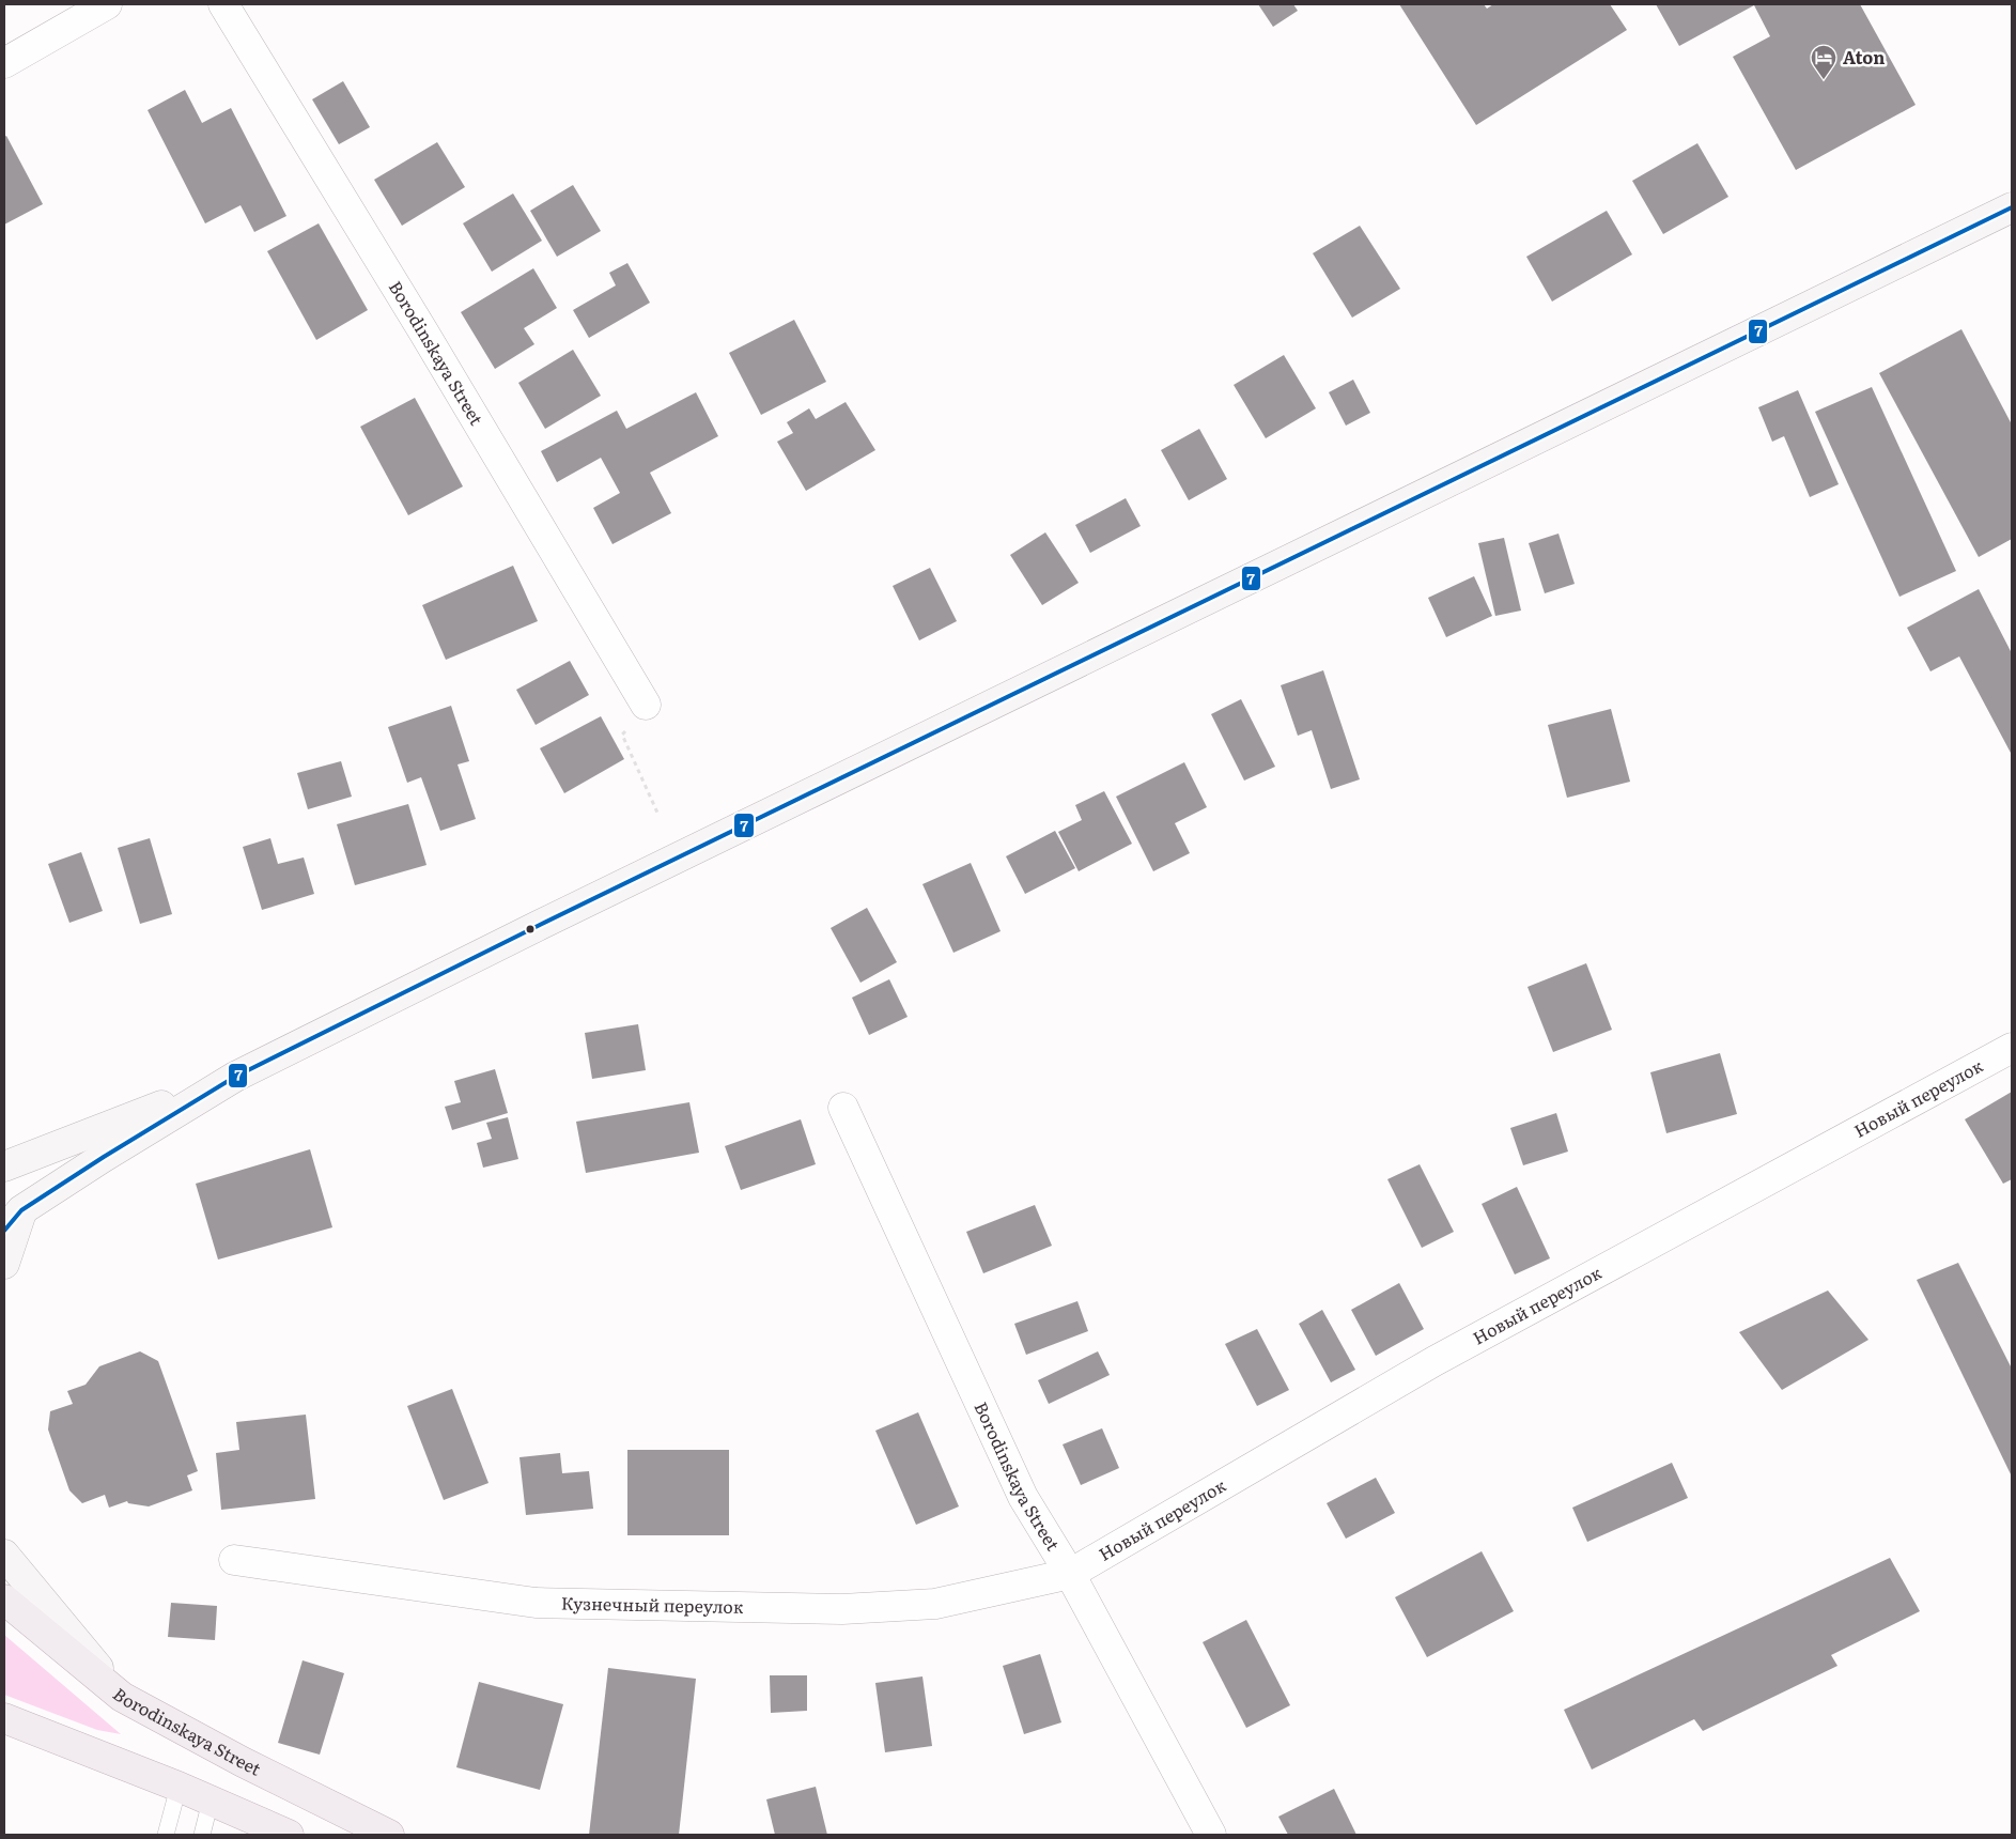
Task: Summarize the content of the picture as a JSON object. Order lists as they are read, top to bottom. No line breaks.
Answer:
{"streets":{"main road":["Borodinskaya Street"],"street":["Новый переулок","Кузнечный переулок"]},"crossings":[["Borodinskaya Street","Новый переулок"],["Borodinskaya Street","Кузнечный переулок"],["Новый переулок","Кузнечный переулок"]],"places":{"hotel":["Aton"]},"lines":["transit line 7"]}
